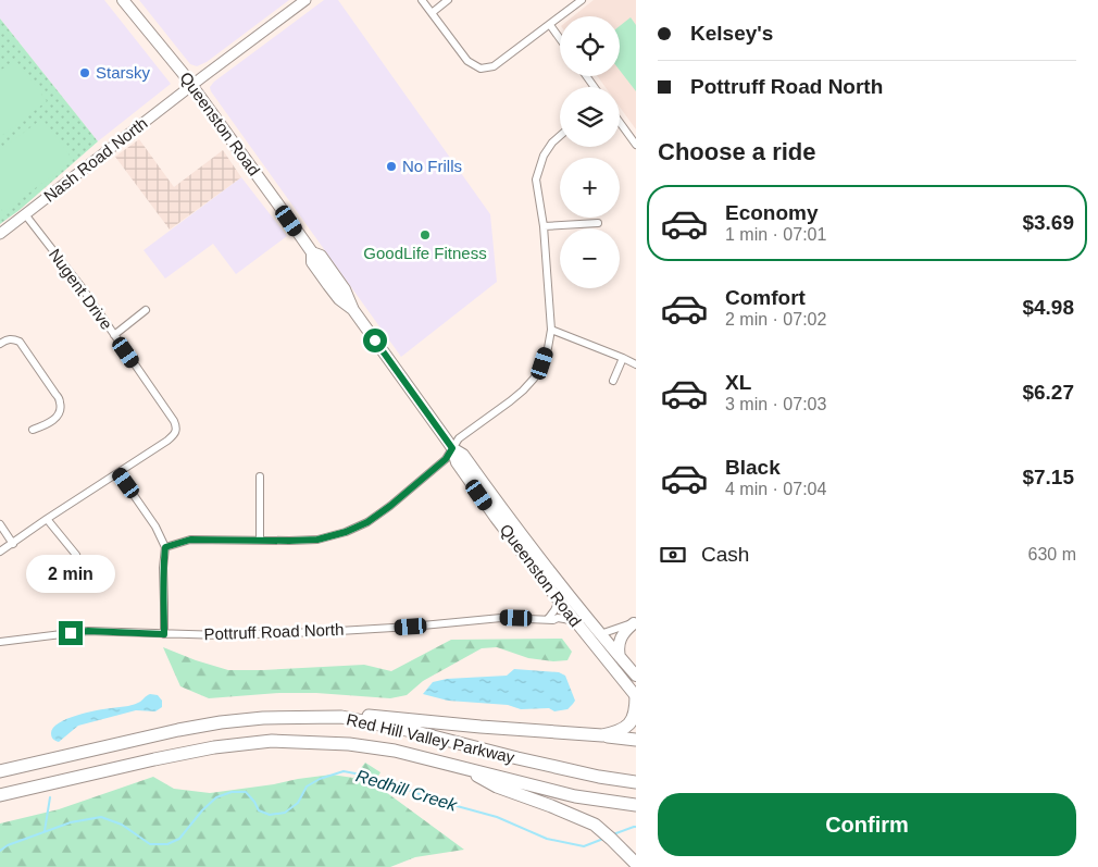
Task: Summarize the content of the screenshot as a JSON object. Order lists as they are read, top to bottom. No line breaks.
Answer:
{"streets":{"highway":["Red Hill Valley Parkway"],"main road":["Queenston Road","Nash Road North"],"street":["Nugent Drive","Pottruff Road North"]},"crossings":[["Queenston Road","Nash Road North"],["Queenston Road","Pottruff Road North"],["Nash Road North","Nugent Drive"]],"water":["Redhill Creek"],"places":["Starsky","No Frills","GoodLife Fitness"],"page":{"banner":["Kelsey's","Pottruff Road North"],"map_buttons":["+","−"],"heading":"Choose a ride","list":[{"name":"Economy","note":"1 min · 07:01","value":"$3.69"},{"name":"Comfort","note":"2 min · 07:02","value":"$4.98"},{"name":"XL","note":"3 min · 07:03","value":"$6.27"},{"name":"Black","note":"4 min · 07:04","value":"$7.15"}],"pay":["Cash","630 m"],"bubble":"2 min","buttons":"Confirm"}}
